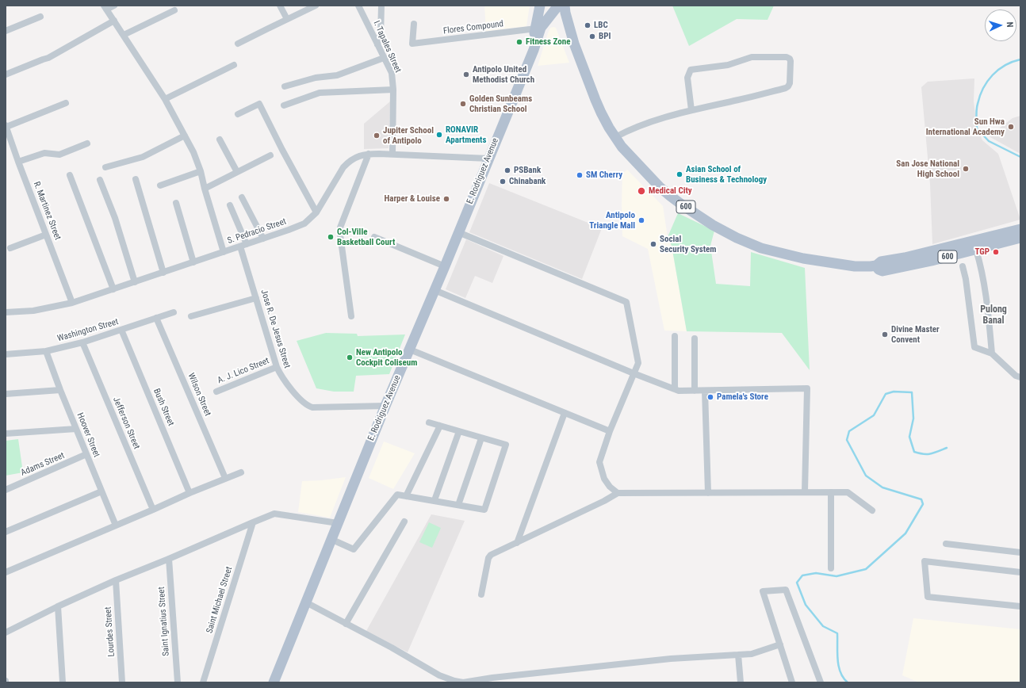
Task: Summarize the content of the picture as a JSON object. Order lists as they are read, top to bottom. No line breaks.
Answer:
{"streets":{"main road":["E. Rodriguez Avenue","600"],"street":["Flores Compound","I. Tapales Street","R. Martinez Street","S. Pedracio Street","Jose R. De Jesus Street","Washington Street","A. J. Lico Street","Wilson Street","Bush Street","Jefferson Street","Hoover Street","Adams Street","Saint Michael Street","Saint Ignatius Street","Lourdes Street"]},"crossings":[["Flores Compound","E. Rodriguez Avenue"],["I. Tapales Street","S. Pedracio Street"],["E. Rodriguez Avenue","600"],["E. Rodriguez Avenue","S. Pedracio Street"],["E. Rodriguez Avenue","Jose R. De Jesus Street"],["R. Martinez Street","S. Pedracio Street"],["S. Pedracio Street","Jose R. De Jesus Street"],["Jose R. De Jesus Street","A. J. Lico Street"],["Washington Street","Wilson Street"],["Washington Street","Bush Street"],["Washington Street","Jefferson Street"],["Washington Street","Hoover Street"],["Hoover Street","Adams Street"]],"districts":["Pulong Banal"],"places":["LBC","BPI","Fitness Zone","Antipolo United Methodist Church","Golden Sunbeams Christian School","Sun Hwa International Academy","RONAVIR Apartments","Jupiter School of Antipolo","San Jose National High School","PSBank","Asian School of Business & Technology","SM Cherry","Chinabank","Medical City","Harper & Louise","Antipolo Triangle Mall","Col-Ville Basketball Court","Social Security System","TGP","Divine Master Convent","New Antipolo Cockpit Coliseum","Pamela's Store"],"north":"right"}
